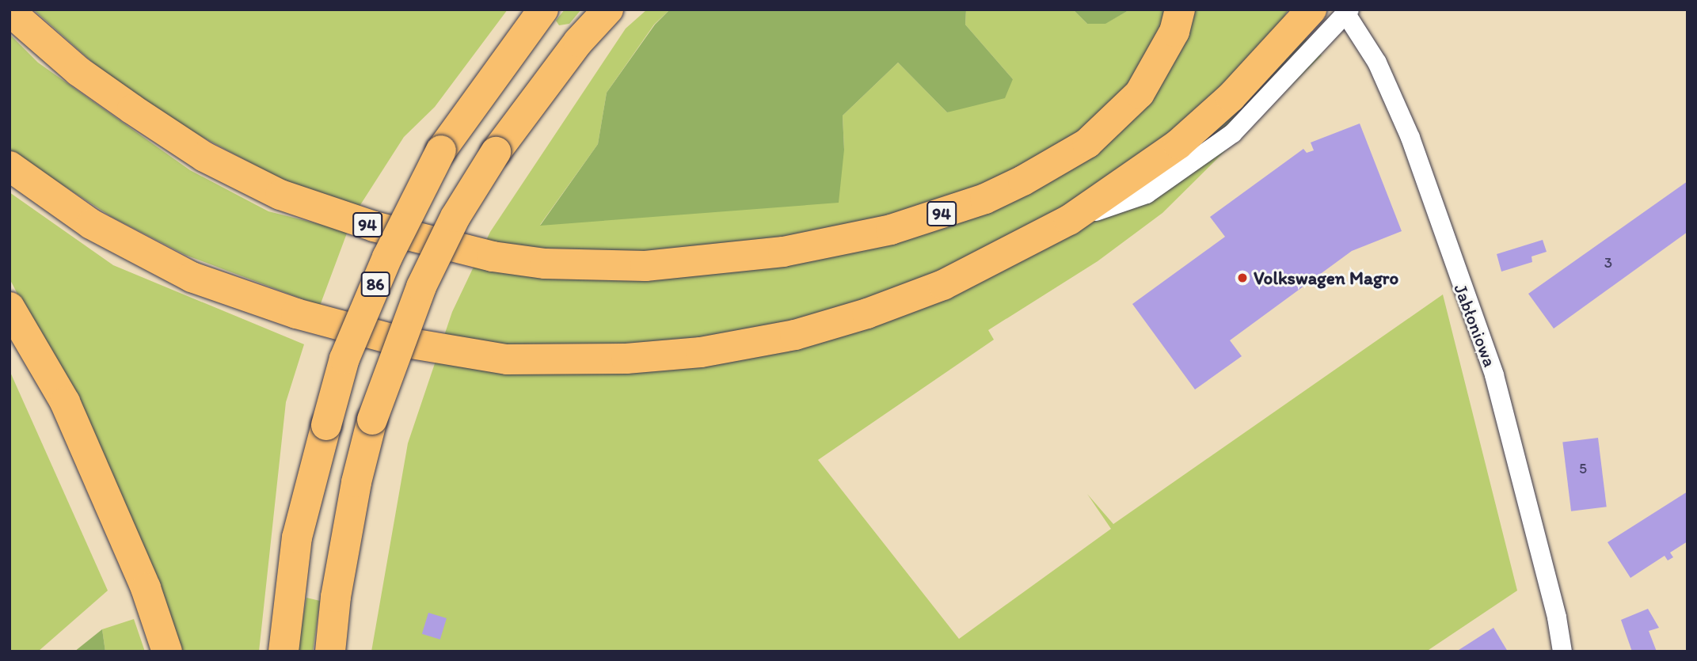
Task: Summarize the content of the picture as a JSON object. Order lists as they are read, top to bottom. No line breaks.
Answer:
{"streets":{"main road":["94","86"],"street":["Jabłoniowa"]},"places":["Volkswagen Magro"],"house_numbers":["3","5"]}
